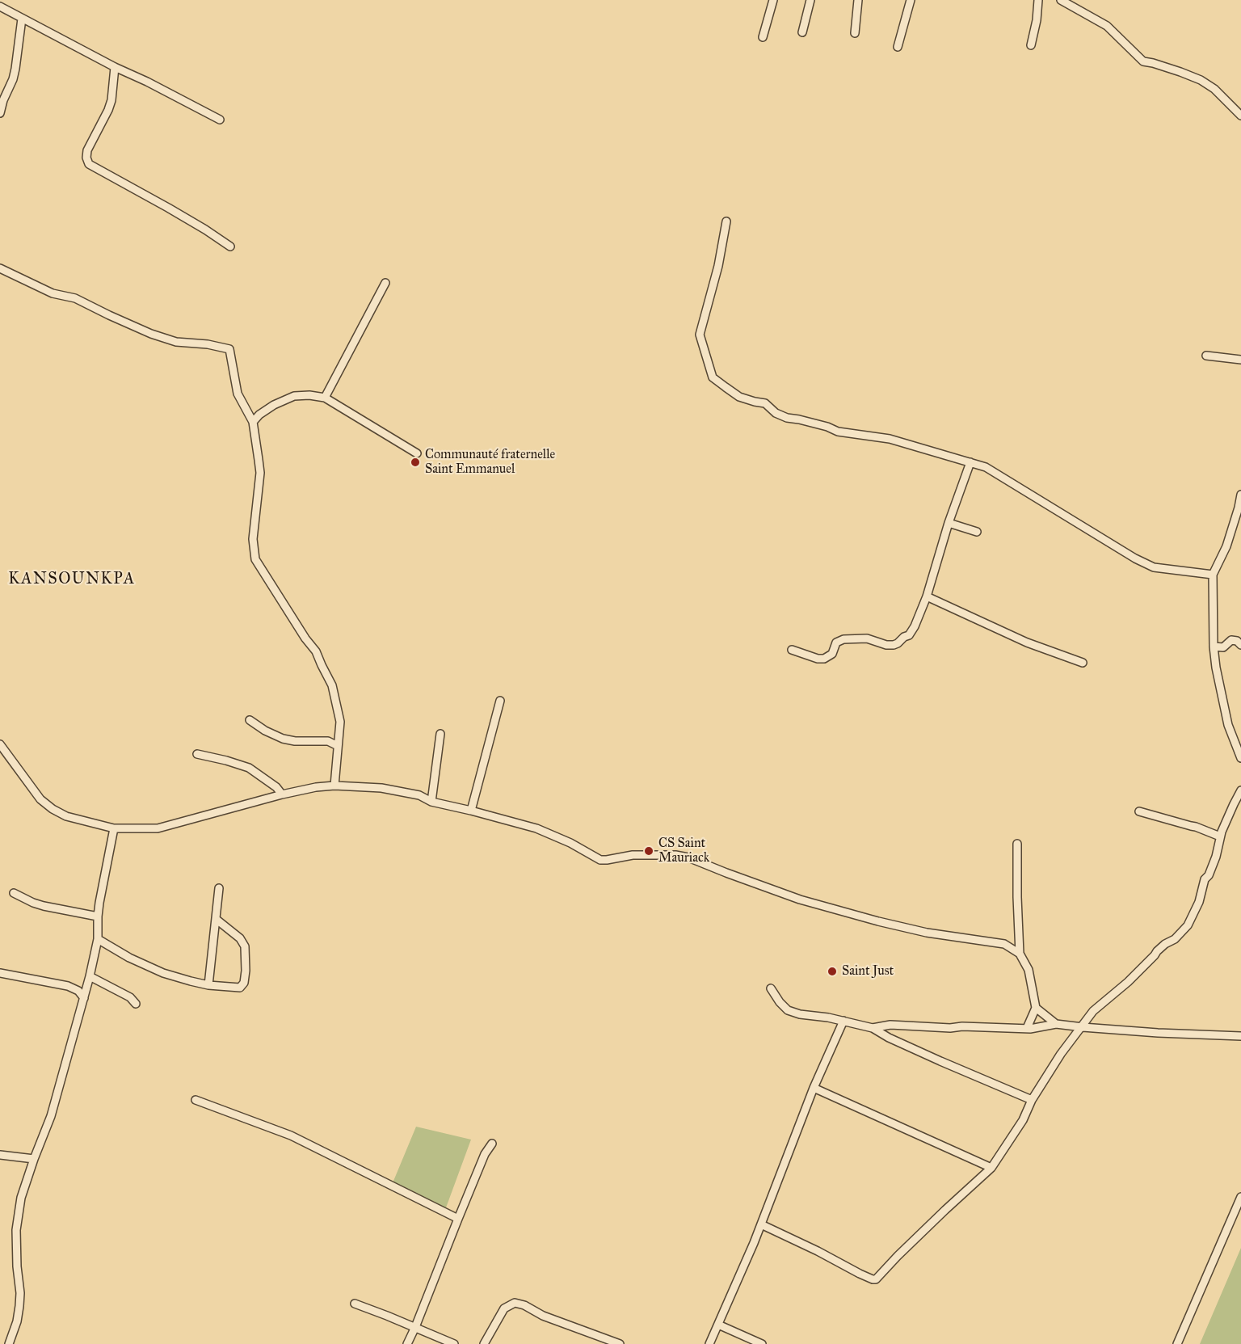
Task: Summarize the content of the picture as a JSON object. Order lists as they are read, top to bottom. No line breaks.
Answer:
{"districts":["KANSOUNKPA"],"places":["Communauté fraternelle Saint Emmanuel","CS Saint Mauriack","Saint Just"]}
